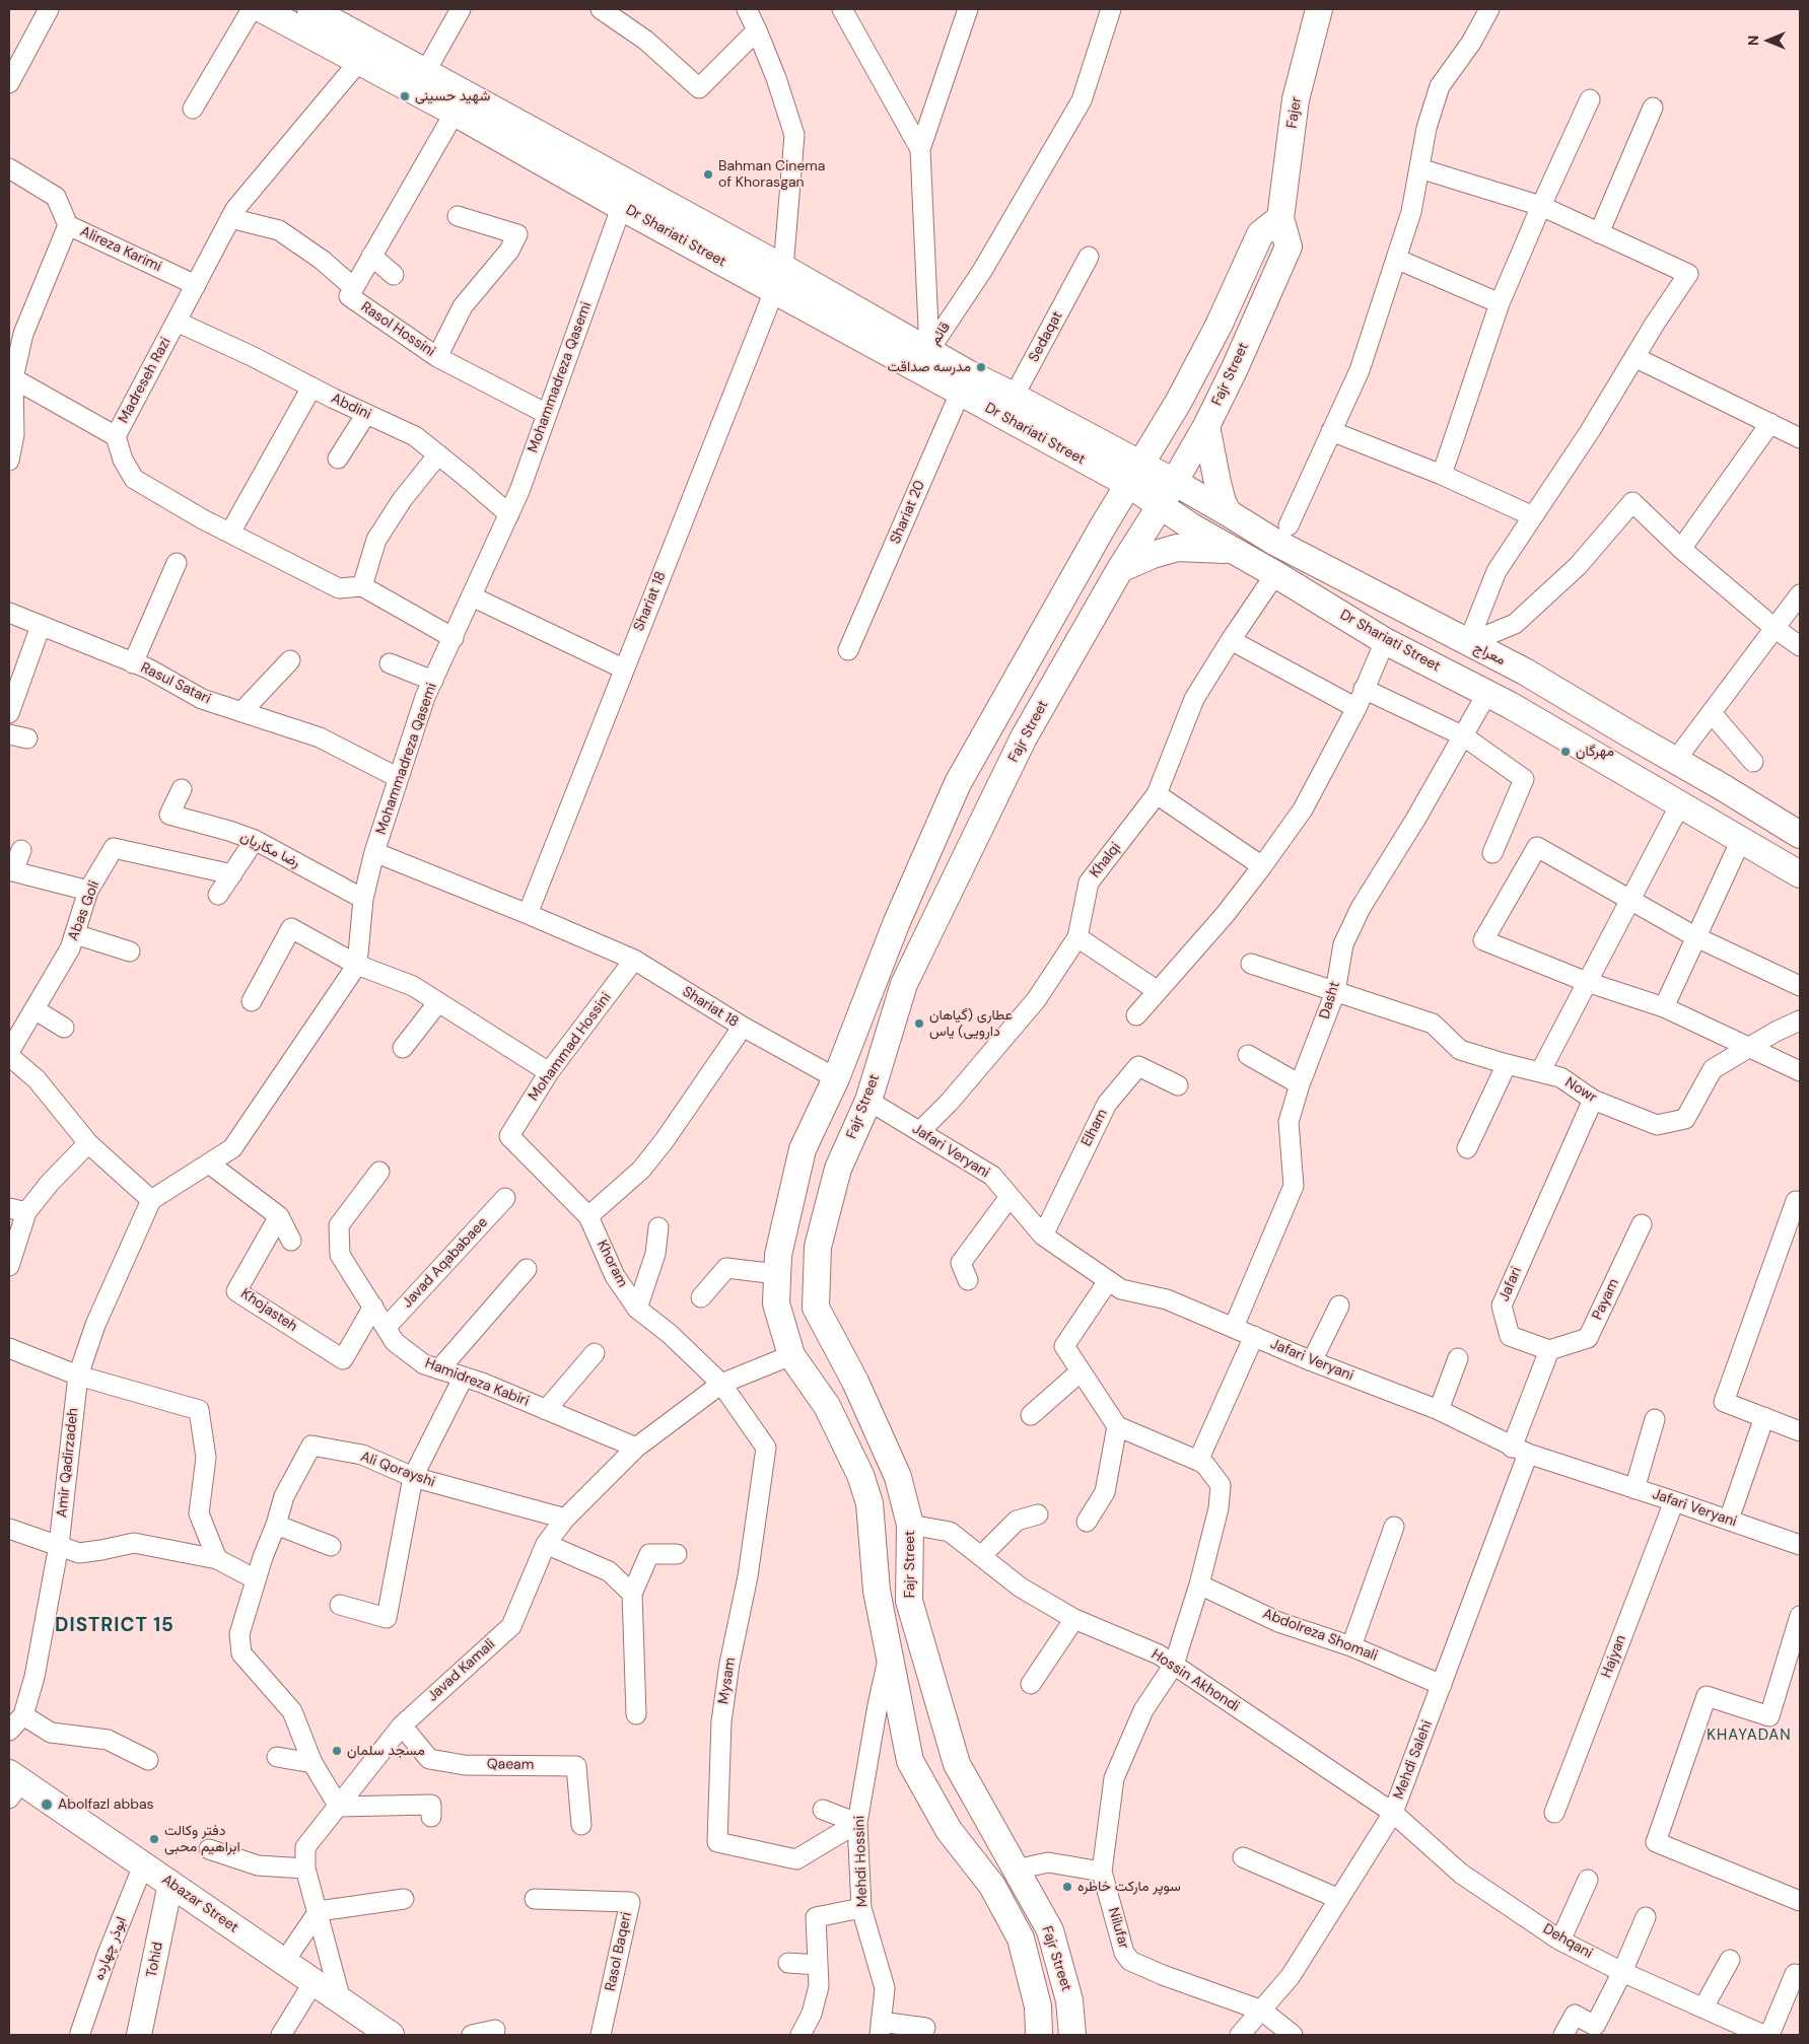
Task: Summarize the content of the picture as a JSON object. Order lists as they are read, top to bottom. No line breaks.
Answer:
{"streets":{"main road":["Fajer","Dr Shariati Street","Fajr Street","معراج","Abazar Street"],"street":["Alireza Karimi","Rasol Hossini","قائم","Sedaqat","Mohammadreza Qasemi","Madreseh Razi","Abdini","Shariat 20","Shariat 18","Rasul Satari","رضا مکاریان","Khalqi","Abas Goli","Dasht","Mohammad Hossini","Nowr","Elham","Jafari Veryani","Javad Aqababaee","Khoram","Jafari","Payam","Khojasteh","Hamidreza Kabiri","Amir Qadirzadeh","Ali Qorayshi","Abdolreza Shomali","Hajyan","Javad Kamali","Mysam","Hossin Akhondi","Mehdi Salehi","Qaeam","Mehdi Hossini","Nilufar","Dehqani","ابوذر چهارده","Rasol Baqeri","Tohid"]},"crossings":[["Fajer","Fajr Street"],["Dr Shariati Street","Rasol Hossini"],["Dr Shariati Street","قائم"],["Dr Shariati Street","Sedaqat"],["Dr Shariati Street","Fajr Street"],["Dr Shariati Street","Mohammadreza Qasemi"],["Dr Shariati Street","Madreseh Razi"],["Dr Shariati Street","Shariat 20"],["Dr Shariati Street","Shariat 18"],["Dr Shariati Street","معراج"],["Dr Shariati Street","Khalqi"],["Dr Shariati Street","Dasht"],["Alireza Karimi","Madreseh Razi"],["Rasol Hossini","Mohammadreza Qasemi"],["Fajr Street","معراج"],["Fajr Street","Jafari Veryani"],["Fajr Street","Hossin Akhondi"],["Mohammadreza Qasemi","Abdini"],["Mohammadreza Qasemi","Shariat 18"],["Mohammadreza Qasemi","Rasul Satari"],["Mohammadreza Qasemi","رضا مکاریان"],["Mohammadreza Qasemi","Amir Qadirzadeh"],["Madreseh Razi","Abdini"],["Shariat 18","Mohammad Hossini"],["Khalqi","Jafari Veryani"],["Dasht","Nowr"],["Dasht","Jafari Veryani"],["Mohammad Hossini","Khoram"],["Nowr","Jafari"],["Elham","Jafari Veryani"],["Jafari Veryani","Hajyan"],["Jafari Veryani","Mehdi Salehi"],["Javad Aqababaee","Hamidreza Kabiri"],["Khoram","Javad Kamali"],["Khoram","Mysam"],["Jafari","Payam"],["Khojasteh","Hamidreza Kabiri"],["Hamidreza Kabiri","Javad Kamali"],["Ali Qorayshi","Javad Kamali"],["Abdolreza Shomali","Mehdi Salehi"],["Javad Kamali","Mysam"],["Javad Kamali","Qaeam"],["Javad Kamali","Abazar Street"],["Mysam","Mehdi Hossini"],["Hossin Akhondi","Mehdi Salehi"],["Hossin Akhondi","Dehqani"],["Mehdi Salehi","Nilufar"],["Mehdi Salehi","Dehqani"],["Abazar Street","ابوذر چهارده"],["Abazar Street","Tohid"]],"districts":["DISTRICT 15","KHAYADAN"],"places":["شهید حسینی","Bahman Cinema of Khorasgan","مدرسه صداقت","مهرگان","عطاری (گیاهان دارویی) یاس","مسجد سلمان","Abolfazl abbas","دفتر وکالت ابراهیم محبی","سوپر مارکت خاطره"],"north":"left"}
